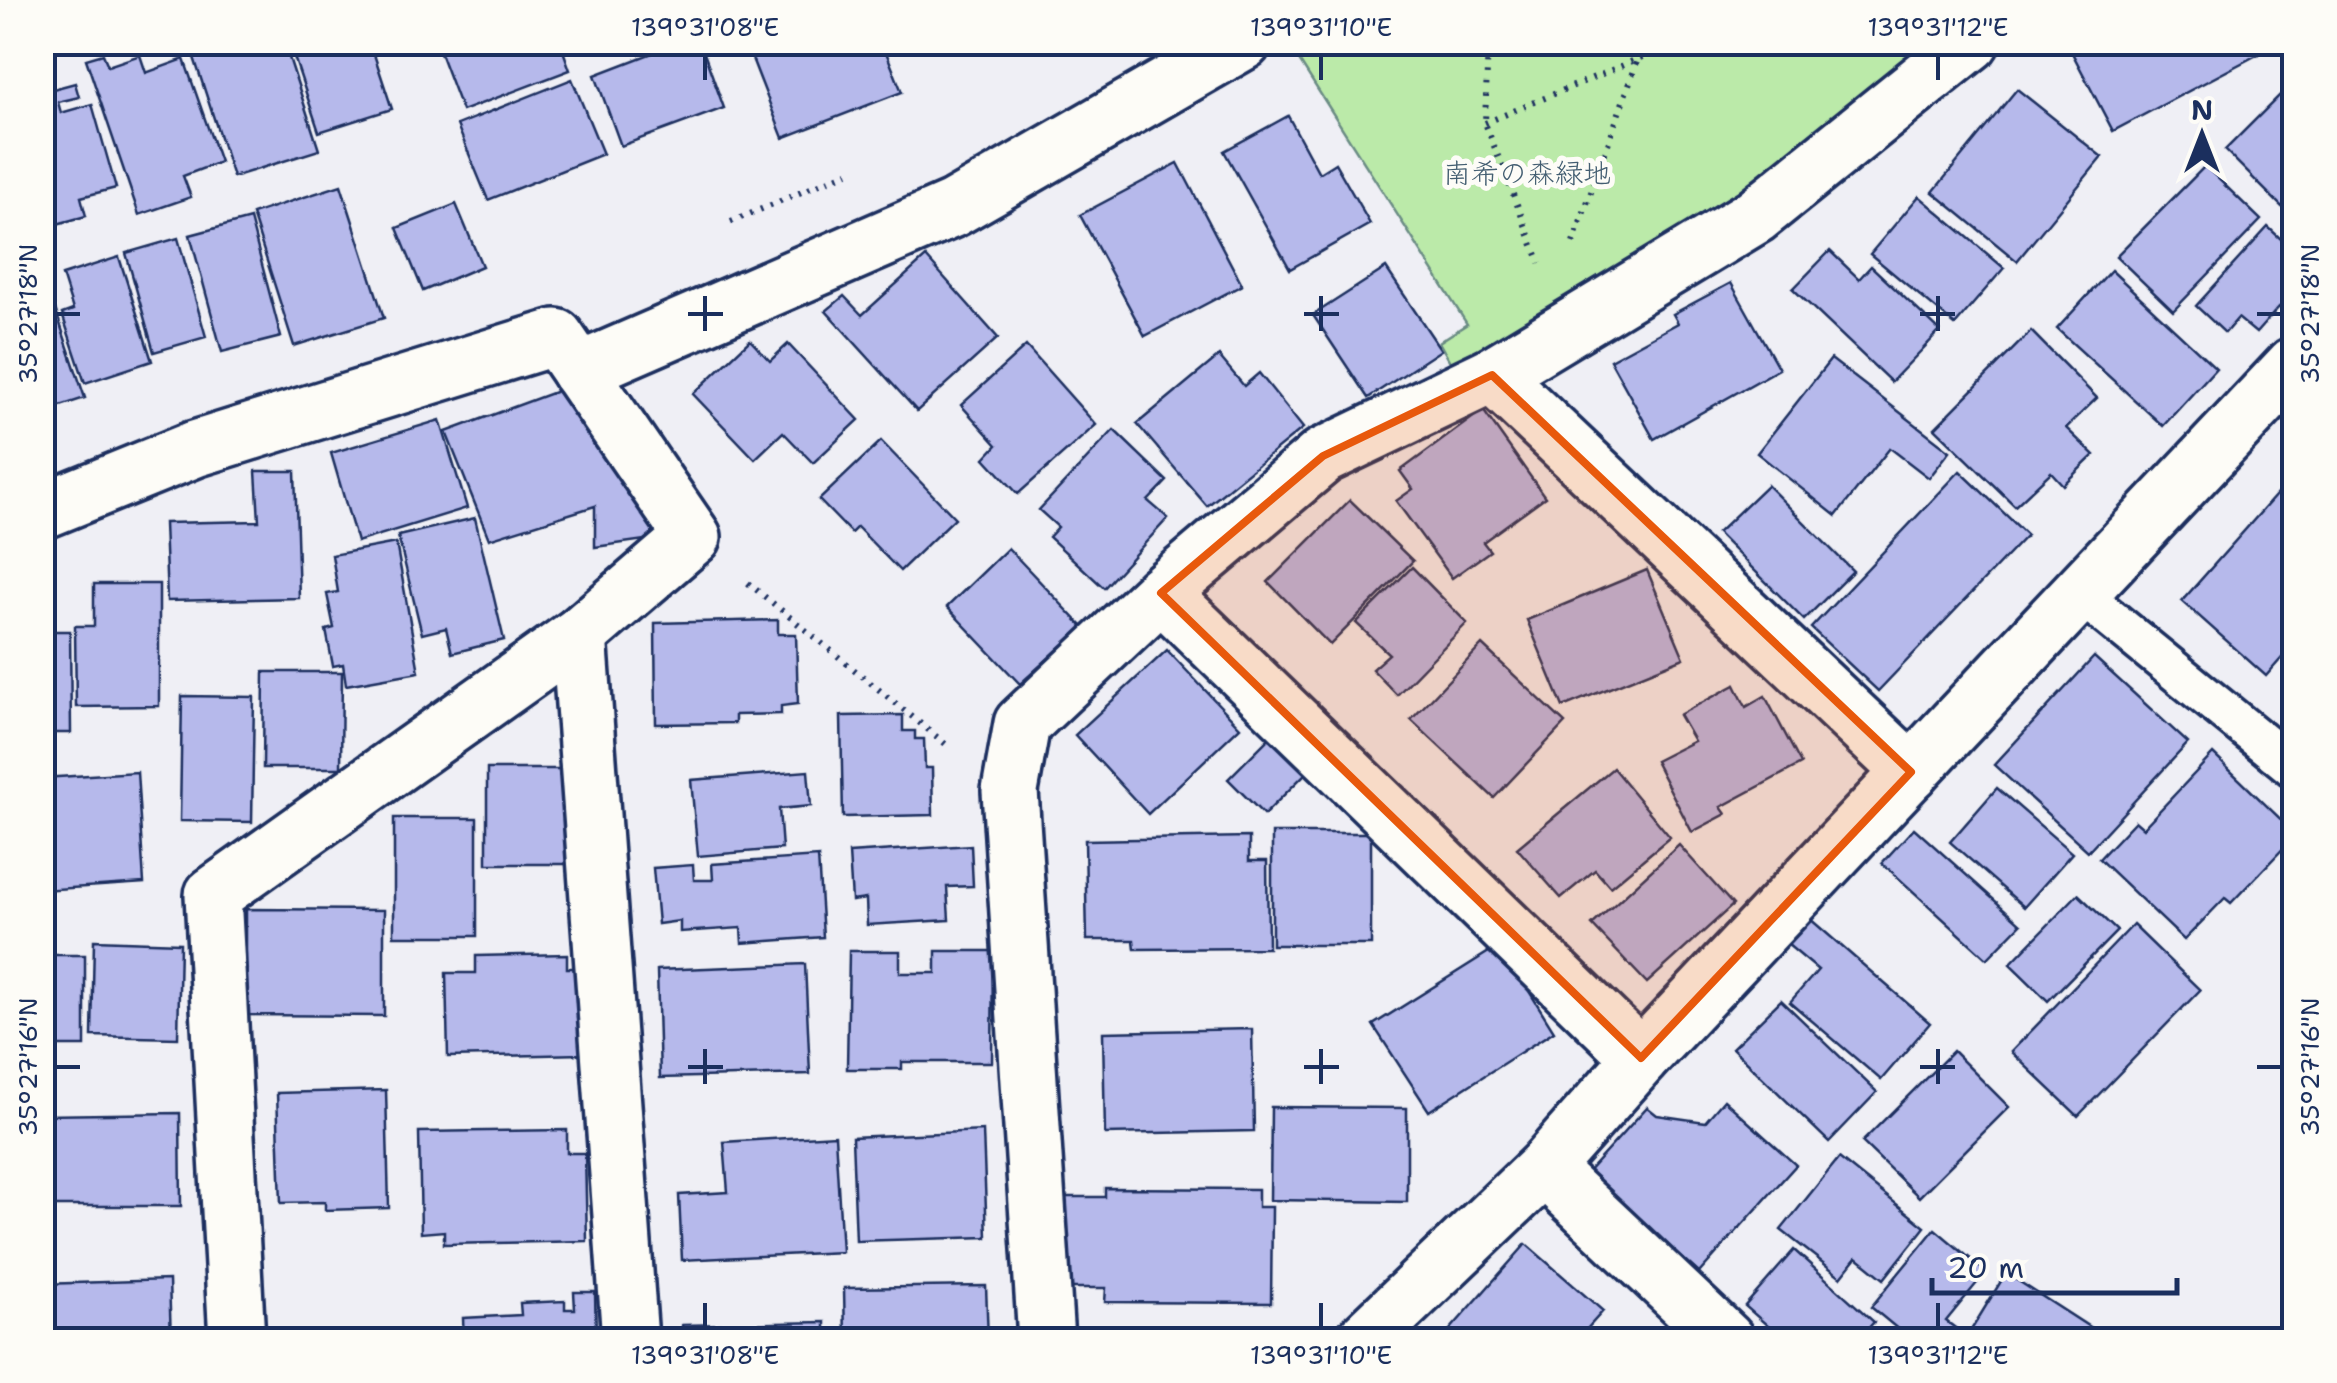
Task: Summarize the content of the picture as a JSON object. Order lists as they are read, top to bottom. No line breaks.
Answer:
{"parks":["南希の森緑地"],"scale_bar":"20 m","north":"top","coordinates":["139°31'08\"E","139°31'10\"E","139°31'12\"E","35°27'18\"N","35°27'16\"N"]}
